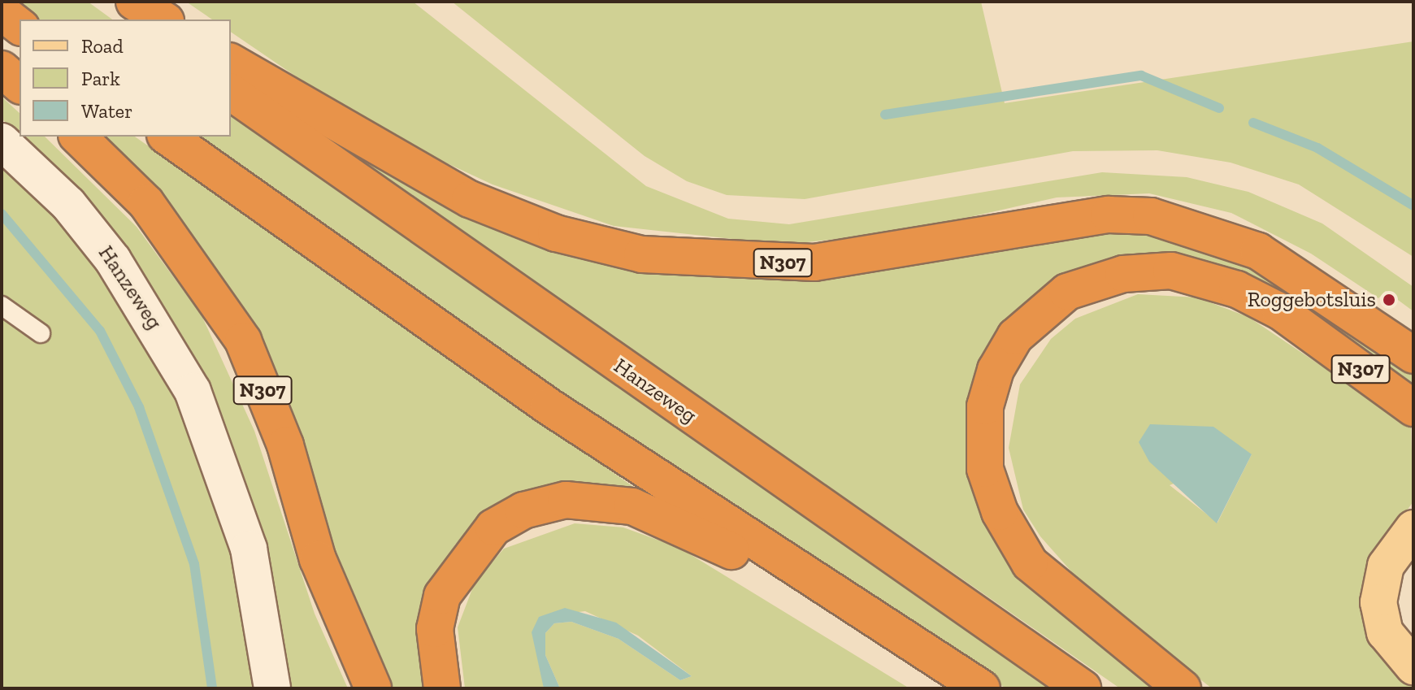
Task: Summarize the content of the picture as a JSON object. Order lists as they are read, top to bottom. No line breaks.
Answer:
{"streets":{"highway":["N307","Hanzeweg"]},"places":["Roggebotsluis"],"legend":["Road","Park","Water"]}
